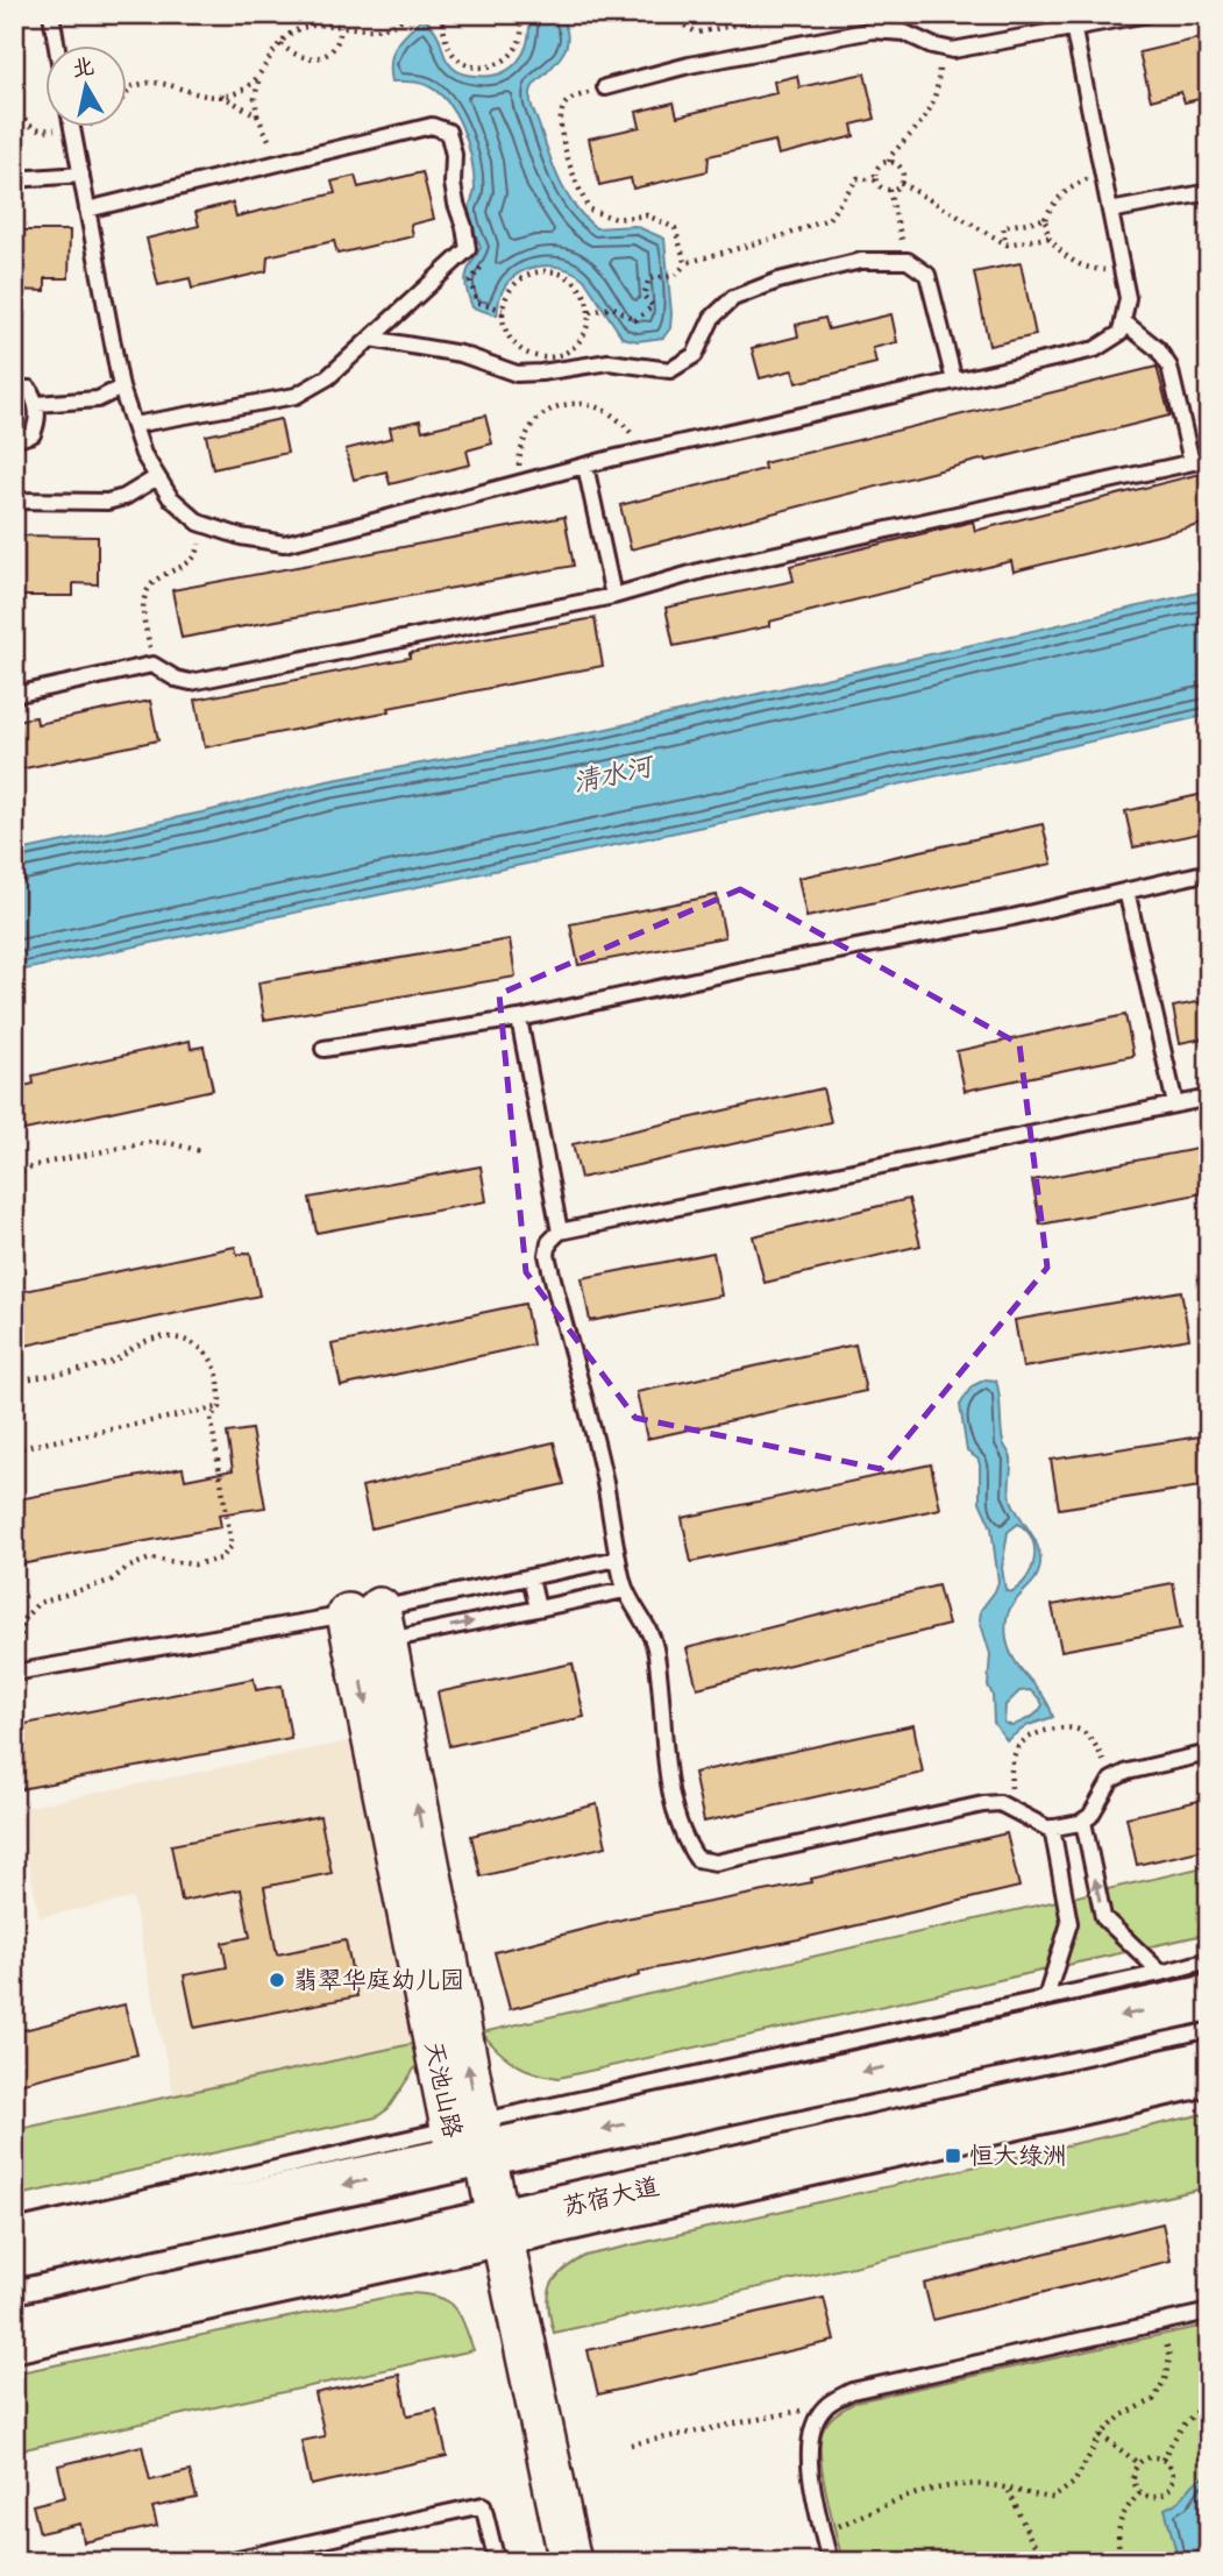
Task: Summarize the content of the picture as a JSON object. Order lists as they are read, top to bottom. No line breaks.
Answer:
{"streets":{"main road":["苏宿大道"],"street":["天池山路"]},"crossings":[["天池山路","苏宿大道"]],"water":["清水河"],"places":{"other":["翡翠华庭幼儿园"],"transit":["恒大绿洲"]},"north":"top"}
